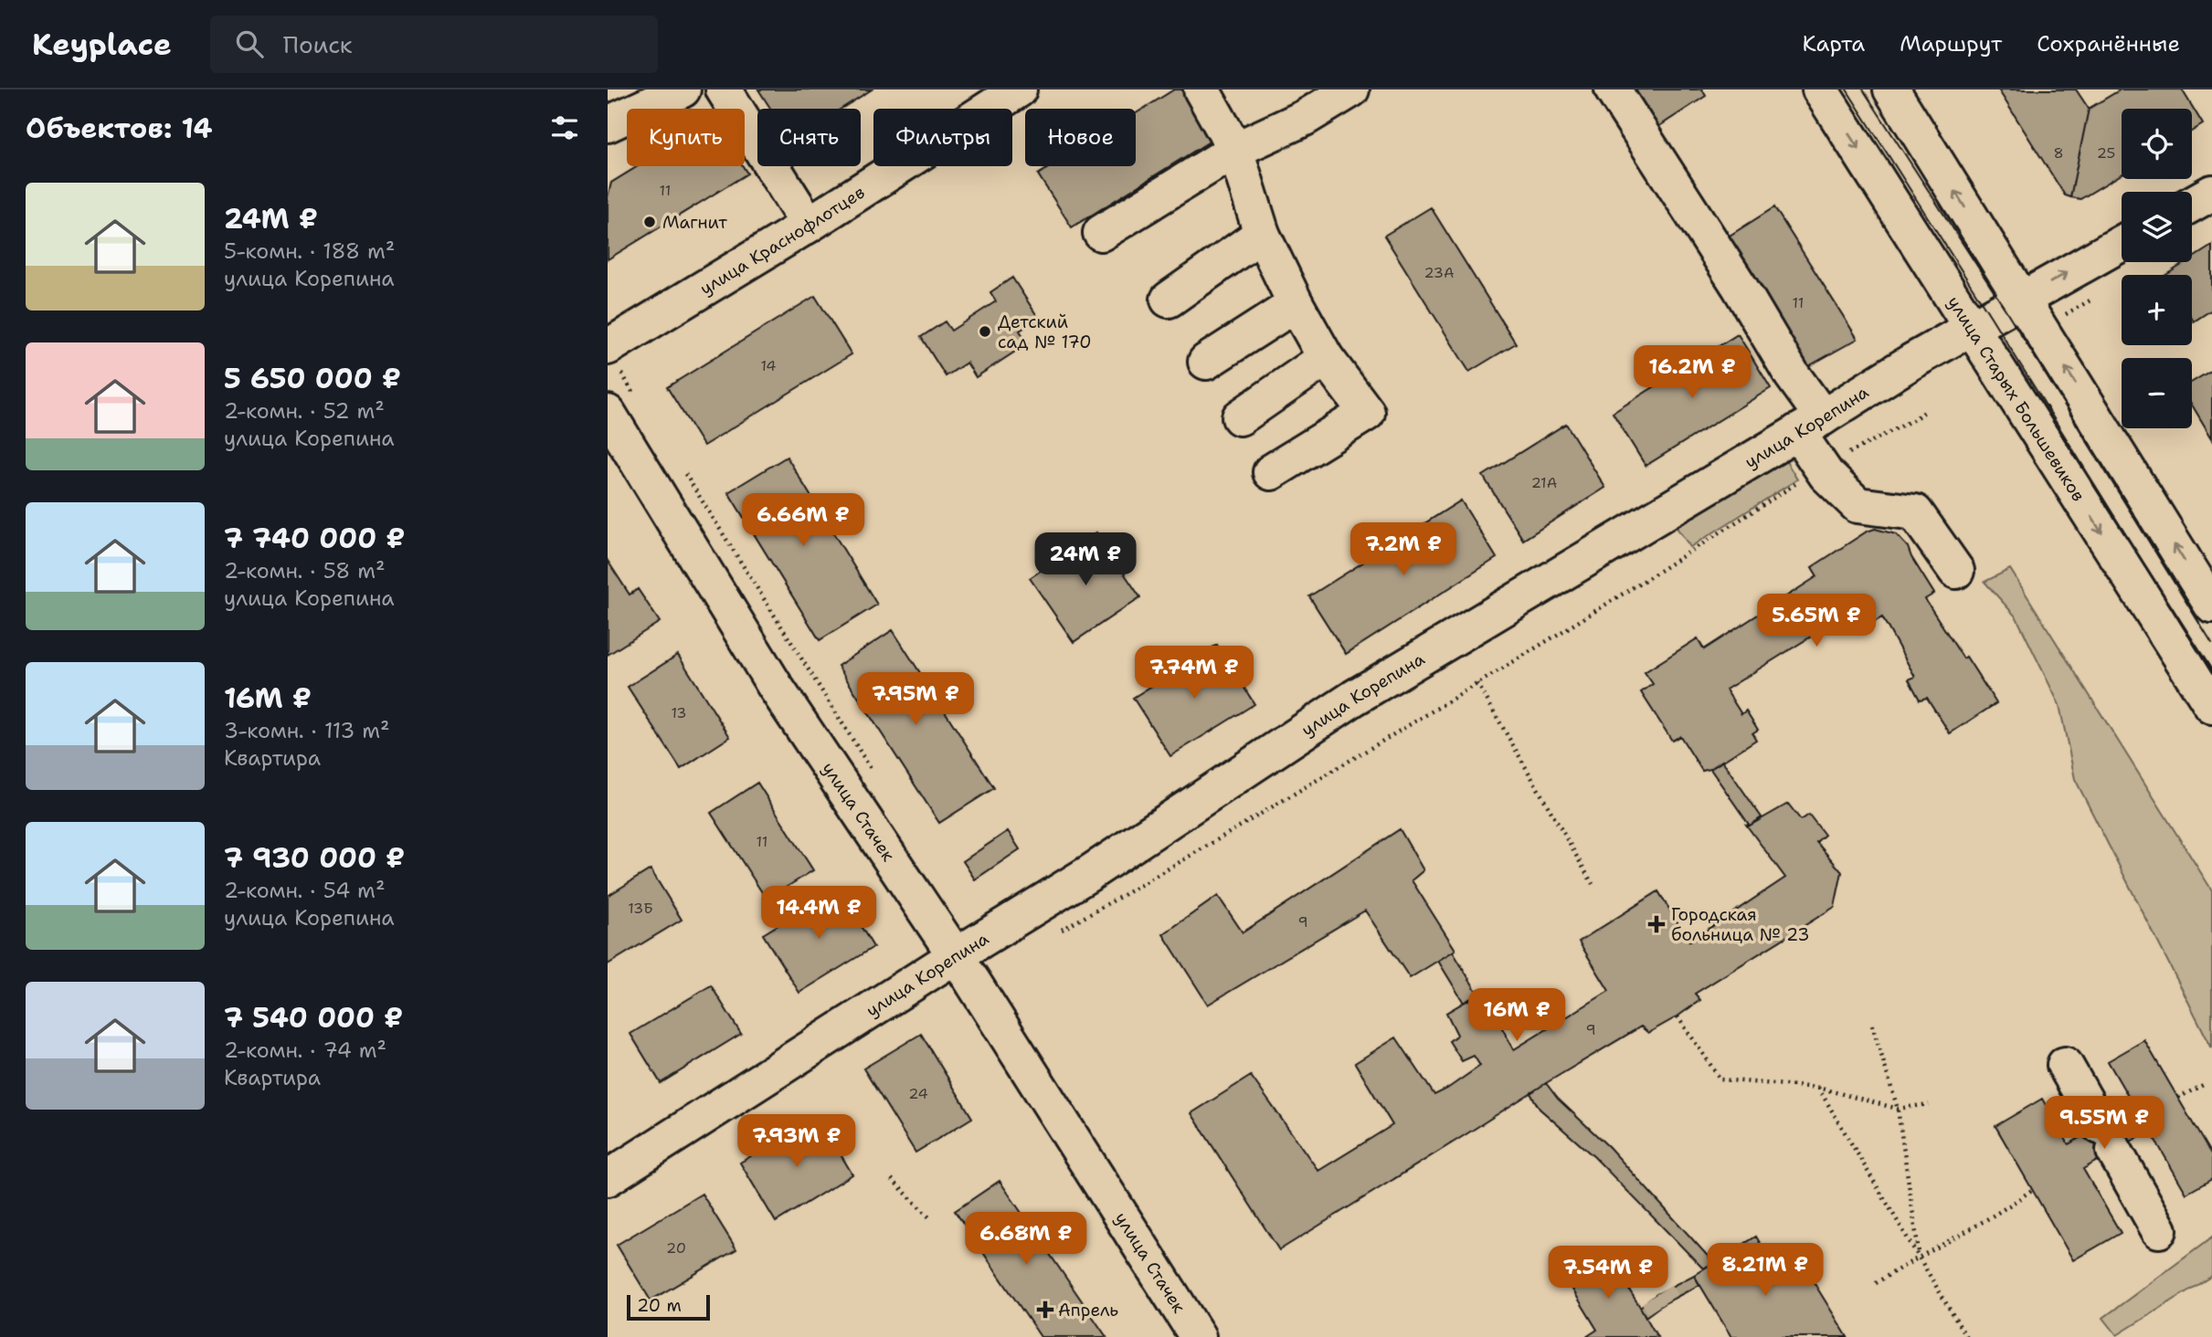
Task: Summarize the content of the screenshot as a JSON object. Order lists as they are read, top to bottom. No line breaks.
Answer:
{"streets":{"street":["улица Краснофлотцев","улица Старых Большевиков","улица Корепина","улица Стачек"]},"crossings":[["улица Старых Большевиков","улица Корепина"],["улица Корепина","улица Стачек"]],"places":{"other":["Магнит","Детский сад № 170"],"health":["Городская больница № 23","Апрель"]},"house_numbers":["8","25","11","23А","11","14","21А","13","11","13Б","9","9","24","20"],"scale_bar":"20 m","page":{"header":"Keyplace","search":"Поиск","nav":["Карта","Маршрут","Сохранённые"],"heading":"Объектов: 14","map_buttons":["+","−"],"chip":["Купить","Снять","Фильтры","Новое"],"list":[{"name":"24M ₽","note":"5-комн. · 188 m² · улица Корепина"},{"name":"5 650 000 ₽","note":"2-комн. · 52 m² · улица Корепина"},{"name":"7 740 000 ₽","note":"2-комн. · 58 m² · улица Корепина"},{"name":"16M ₽","note":"3-комн. · 113 m² · Квартира"},{"name":"7 930 000 ₽","note":"2-комн. · 54 m² · улица Корепина"},{"name":"7 540 000 ₽","note":"2-комн. · 74 m² · Квартира"}],"price":["16.2M ₽","6.66M ₽","7.2M ₽","24M ₽","5.65M ₽","7.74M ₽","7.95M ₽","14.4M ₽","16M ₽","9.55M ₽","7.93M ₽","6.68M ₽","8.21M ₽","7.54M ₽"],"scale":"20 m"}}
